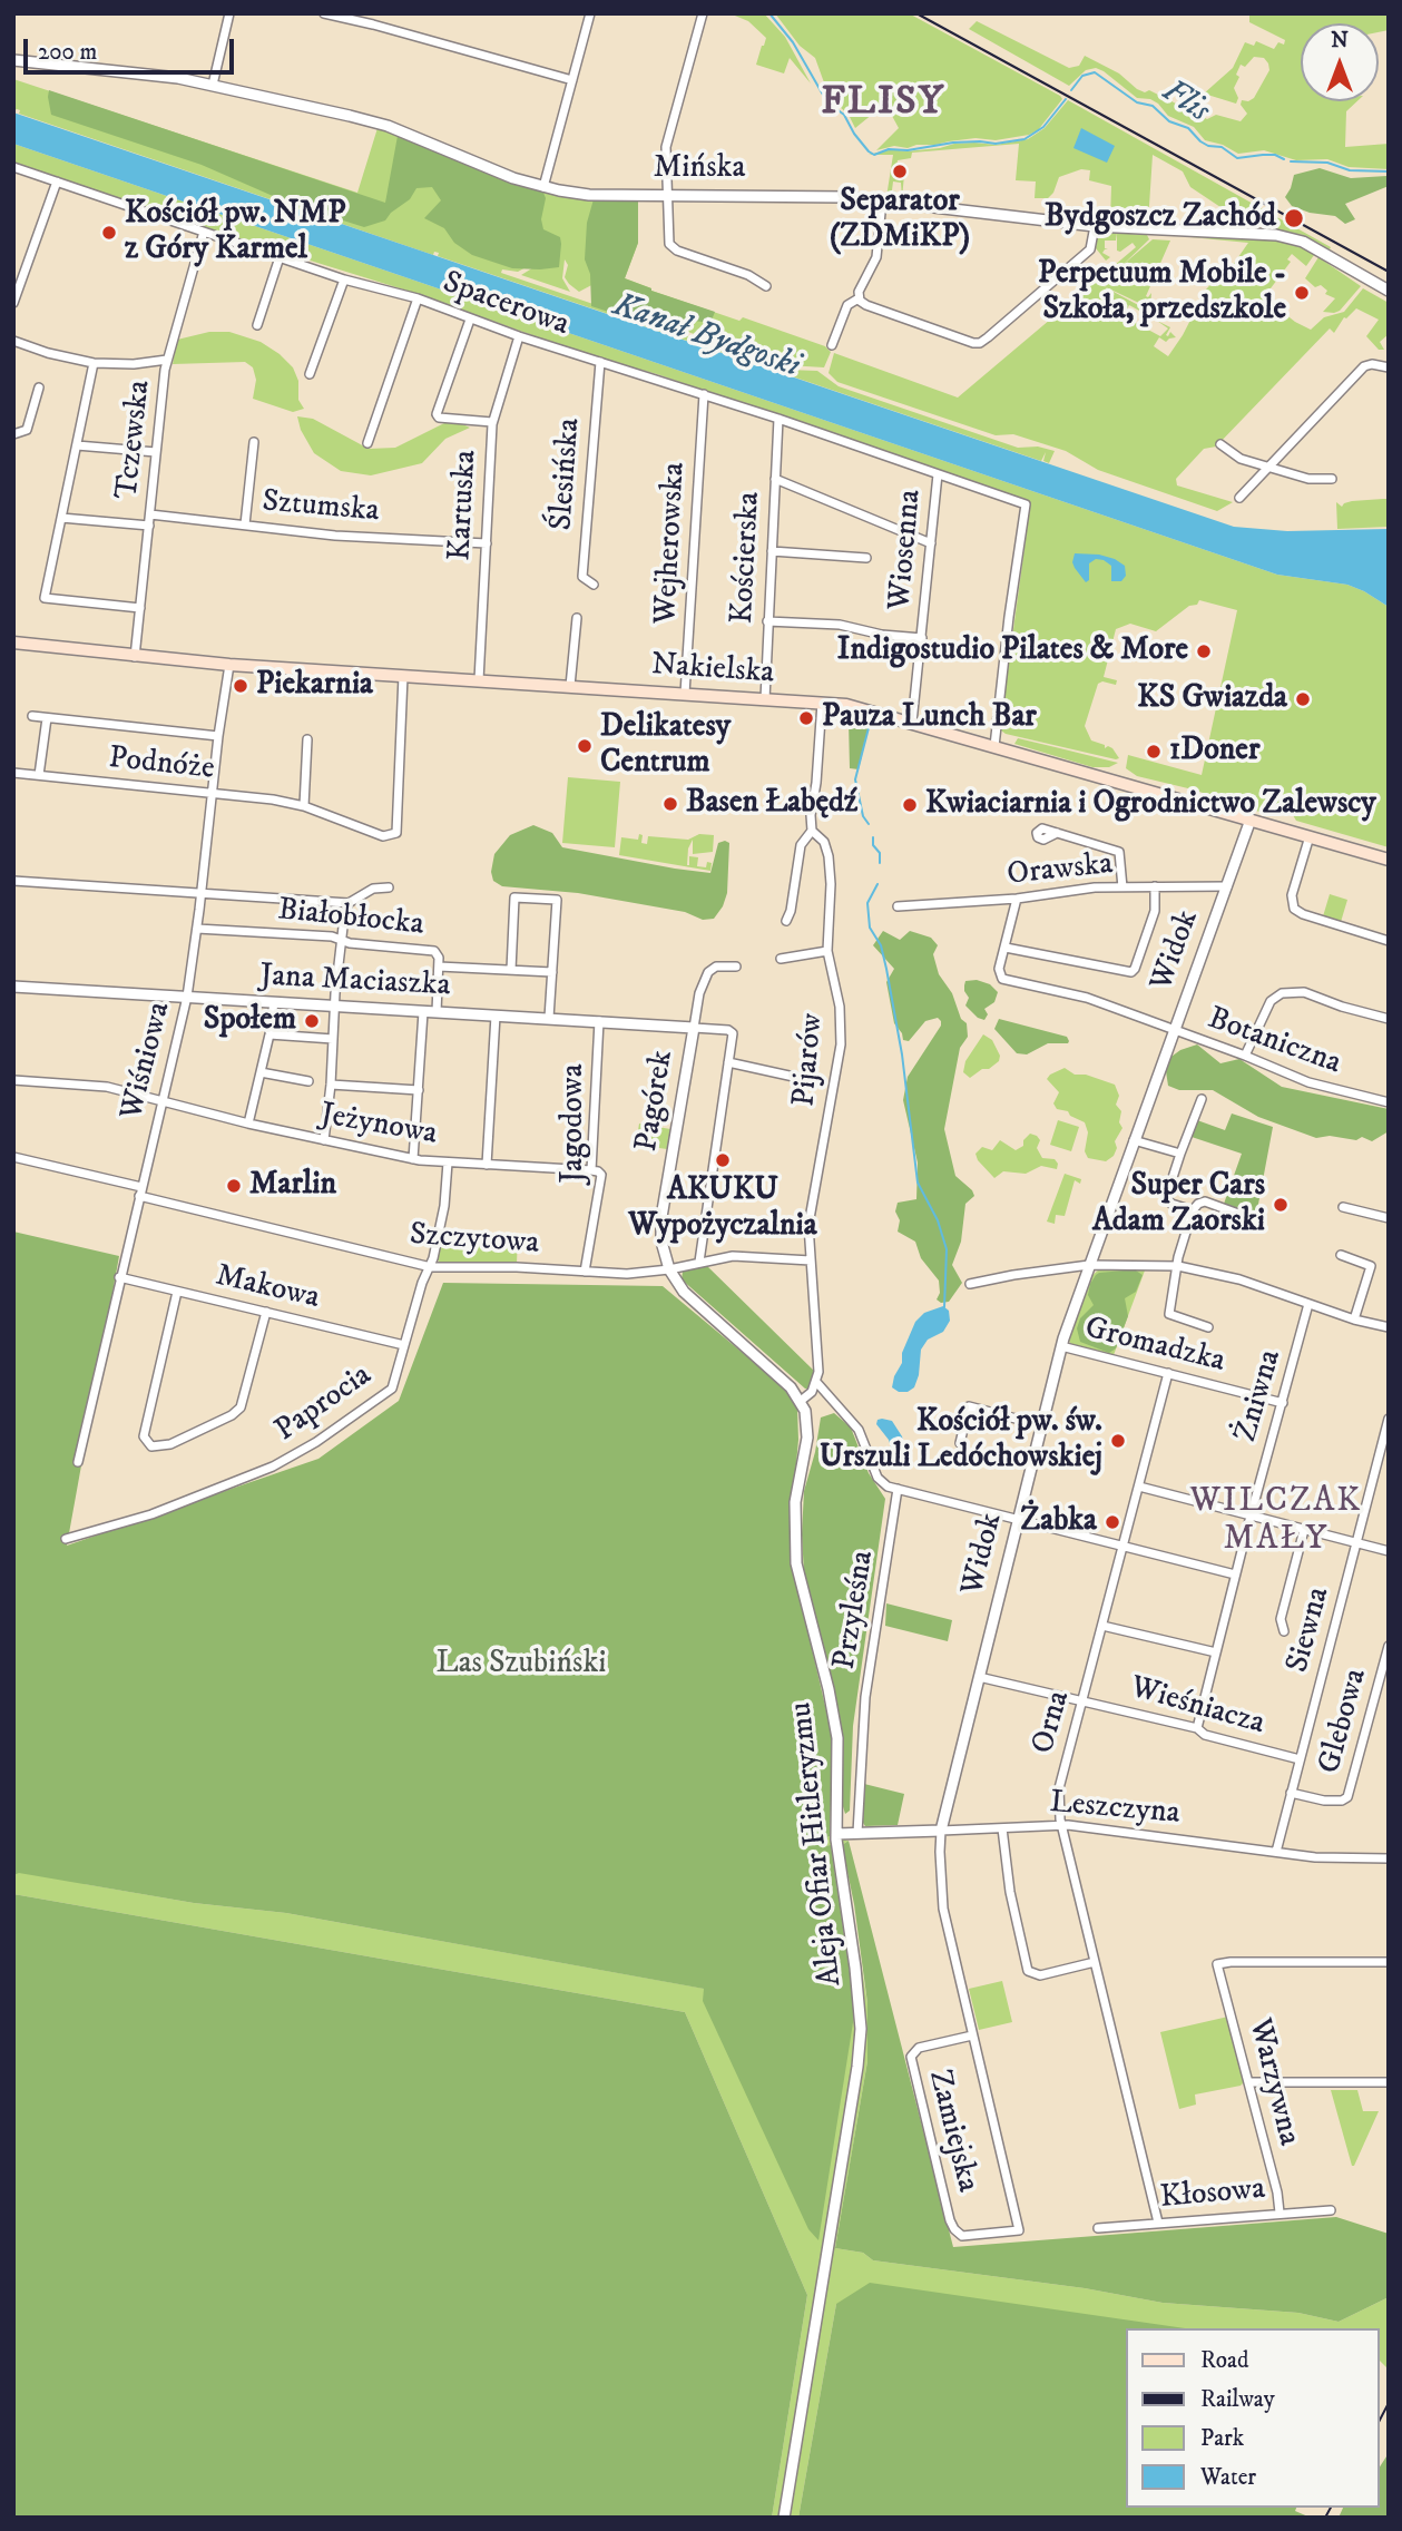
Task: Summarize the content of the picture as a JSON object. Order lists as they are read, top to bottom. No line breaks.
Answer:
{"streets":{"main road":["Nakielska"],"street":["Mińska","Spacerowa","Tczewska","Ślesińska","Kartuska","Sztumska","Wejherowska","Wiosenna","Kościerska","Podnóże","Orawska","Białobłocka","Widok","Jana Maciaszka","Botaniczna","Pijarów","Wiśniowa","Pagórek","Jagodowa","Jeżynowa","Szczytowa","Makowa","Gromadzka","Żniwna","Paprocia","Przyleśna","Siewna","Wieśniacza","Glebowa","Orna","Leszczyna","Aleja Ofiar Hitleryzmu","Warzywna","Zamiejska","Kłosowa"]},"crossings":[["Spacerowa","Tczewska"],["Spacerowa","Ślesińska"],["Spacerowa","Kartuska"],["Spacerowa","Wejherowska"],["Spacerowa","Wiosenna"],["Spacerowa","Kościerska"],["Spacerowa","Nakielska"],["Tczewska","Sztumska"],["Tczewska","Nakielska"],["Kartuska","Sztumska"],["Kartuska","Nakielska"],["Wejherowska","Nakielska"],["Wiosenna","Nakielska"],["Kościerska","Nakielska"],["Nakielska","Podnóże"],["Nakielska","Widok"],["Nakielska","Wiśniowa"],["Podnóże","Wiśniowa"],["Orawska","Widok"],["Orawska","Botaniczna"],["Białobłocka","Jana Maciaszka"],["Białobłocka","Wiśniowa"],["Widok","Botaniczna"],["Widok","Gromadzka"],["Widok","Wieśniacza"],["Widok","Leszczyna"],["Widok","Zamiejska"],["Jana Maciaszka","Wiśniowa"],["Jana Maciaszka","Pagórek"],["Jana Maciaszka","Jagodowa"],["Pijarów","Szczytowa"],["Wiśniowa","Jeżynowa"],["Wiśniowa","Szczytowa"],["Wiśniowa","Makowa"],["Pagórek","Szczytowa"],["Jagodowa","Jeżynowa"],["Jagodowa","Szczytowa"],["Jeżynowa","Paprocia"],["Szczytowa","Paprocia"],["Makowa","Paprocia"],["Gromadzka","Żniwna"],["Gromadzka","Orna"],["Żniwna","Wieśniacza"],["Przyleśna","Leszczyna"],["Siewna","Wieśniacza"],["Siewna","Glebowa"],["Siewna","Leszczyna"],["Wieśniacza","Orna"],["Orna","Leszczyna"],["Orna","Kłosowa"],["Leszczyna","Aleja Ofiar Hitleryzmu"],["Warzywna","Kłosowa"]],"districts":["FLISY","WILCZAK MAŁY"],"water":["Flis","Kanał Bydgoski"],"parks":["Las Szubiński"],"places":["Separator (ZDMiKP)","Bydgoszcz Zachód","Kościół pw. NMP z Góry Karmel","Perpetuum Mobile - Szkoła, przedszkole","Indigostudio Pilates & More","Piekarnia","KS Gwiazda","Pauza Lunch Bar","Delikatesy Centrum","1Doner","Basen Łabędź","Kwiaciarnia i Ogrodnictwo Zalewscy","Społem","AKUKU Wypożyczalnia","Marlin","Super Cars Adam Zaorski","Kościół pw. św. Urszuli Ledóchowskiej","Żabka"],"legend":["Road","Railway","Park","Water"],"scale_bar":"200 m","north":"top"}
